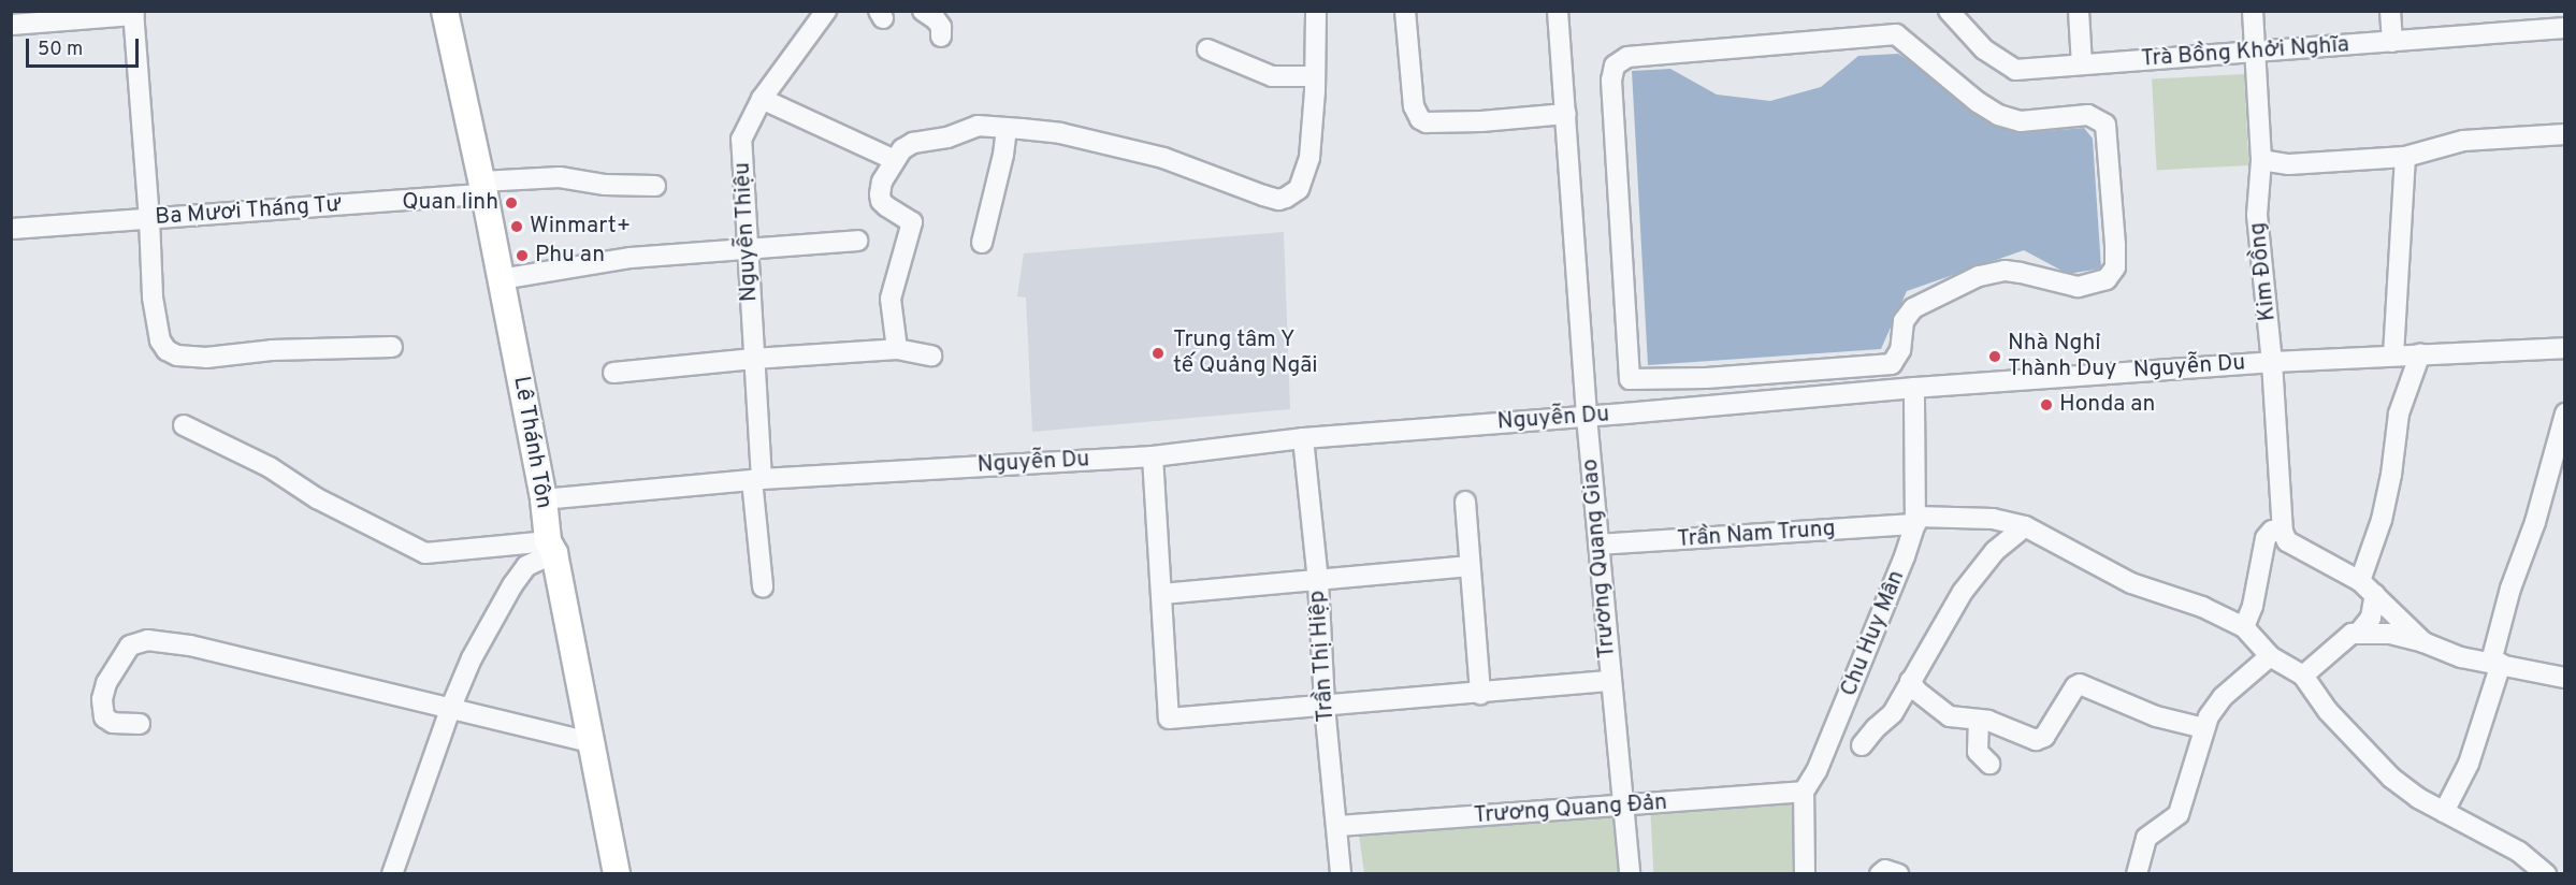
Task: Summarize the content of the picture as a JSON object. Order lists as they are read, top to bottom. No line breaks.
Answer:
{"streets":{"main road":["Lê Thánh Tôn"],"street":["Trà Bồng Khởi Nghĩa","Ba Mươi Tháng Tư","Nguyễn Thiệu","Kim Đồng","Nguyễn Du","Trần Nam Trung","Trương Quang Giao","Chu Huy Mân","Trần Thị Hiệp","Trương Quang Đản"]},"crossings":[["Trà Bồng Khởi Nghĩa","Kim Đồng"],["Ba Mươi Tháng Tư","Lê Thánh Tôn"],["Nguyễn Thiệu","Nguyễn Du"],["Kim Đồng","Nguyễn Du"],["Nguyễn Du","Lê Thánh Tôn"],["Nguyễn Du","Trương Quang Giao"],["Nguyễn Du","Chu Huy Mân"],["Nguyễn Du","Trần Thị Hiệp"],["Trần Nam Trung","Trương Quang Giao"],["Trần Nam Trung","Chu Huy Mân"],["Trương Quang Giao","Trương Quang Đản"],["Chu Huy Mân","Trương Quang Đản"],["Trần Thị Hiệp","Trương Quang Đản"]],"places":["Quan linh","Winmart+","Phu an","Trung tâm Y tế Quảng Ngãi","Nhà Nghỉ Thành Duy","Honda an"],"scale_bar":"50 m"}
